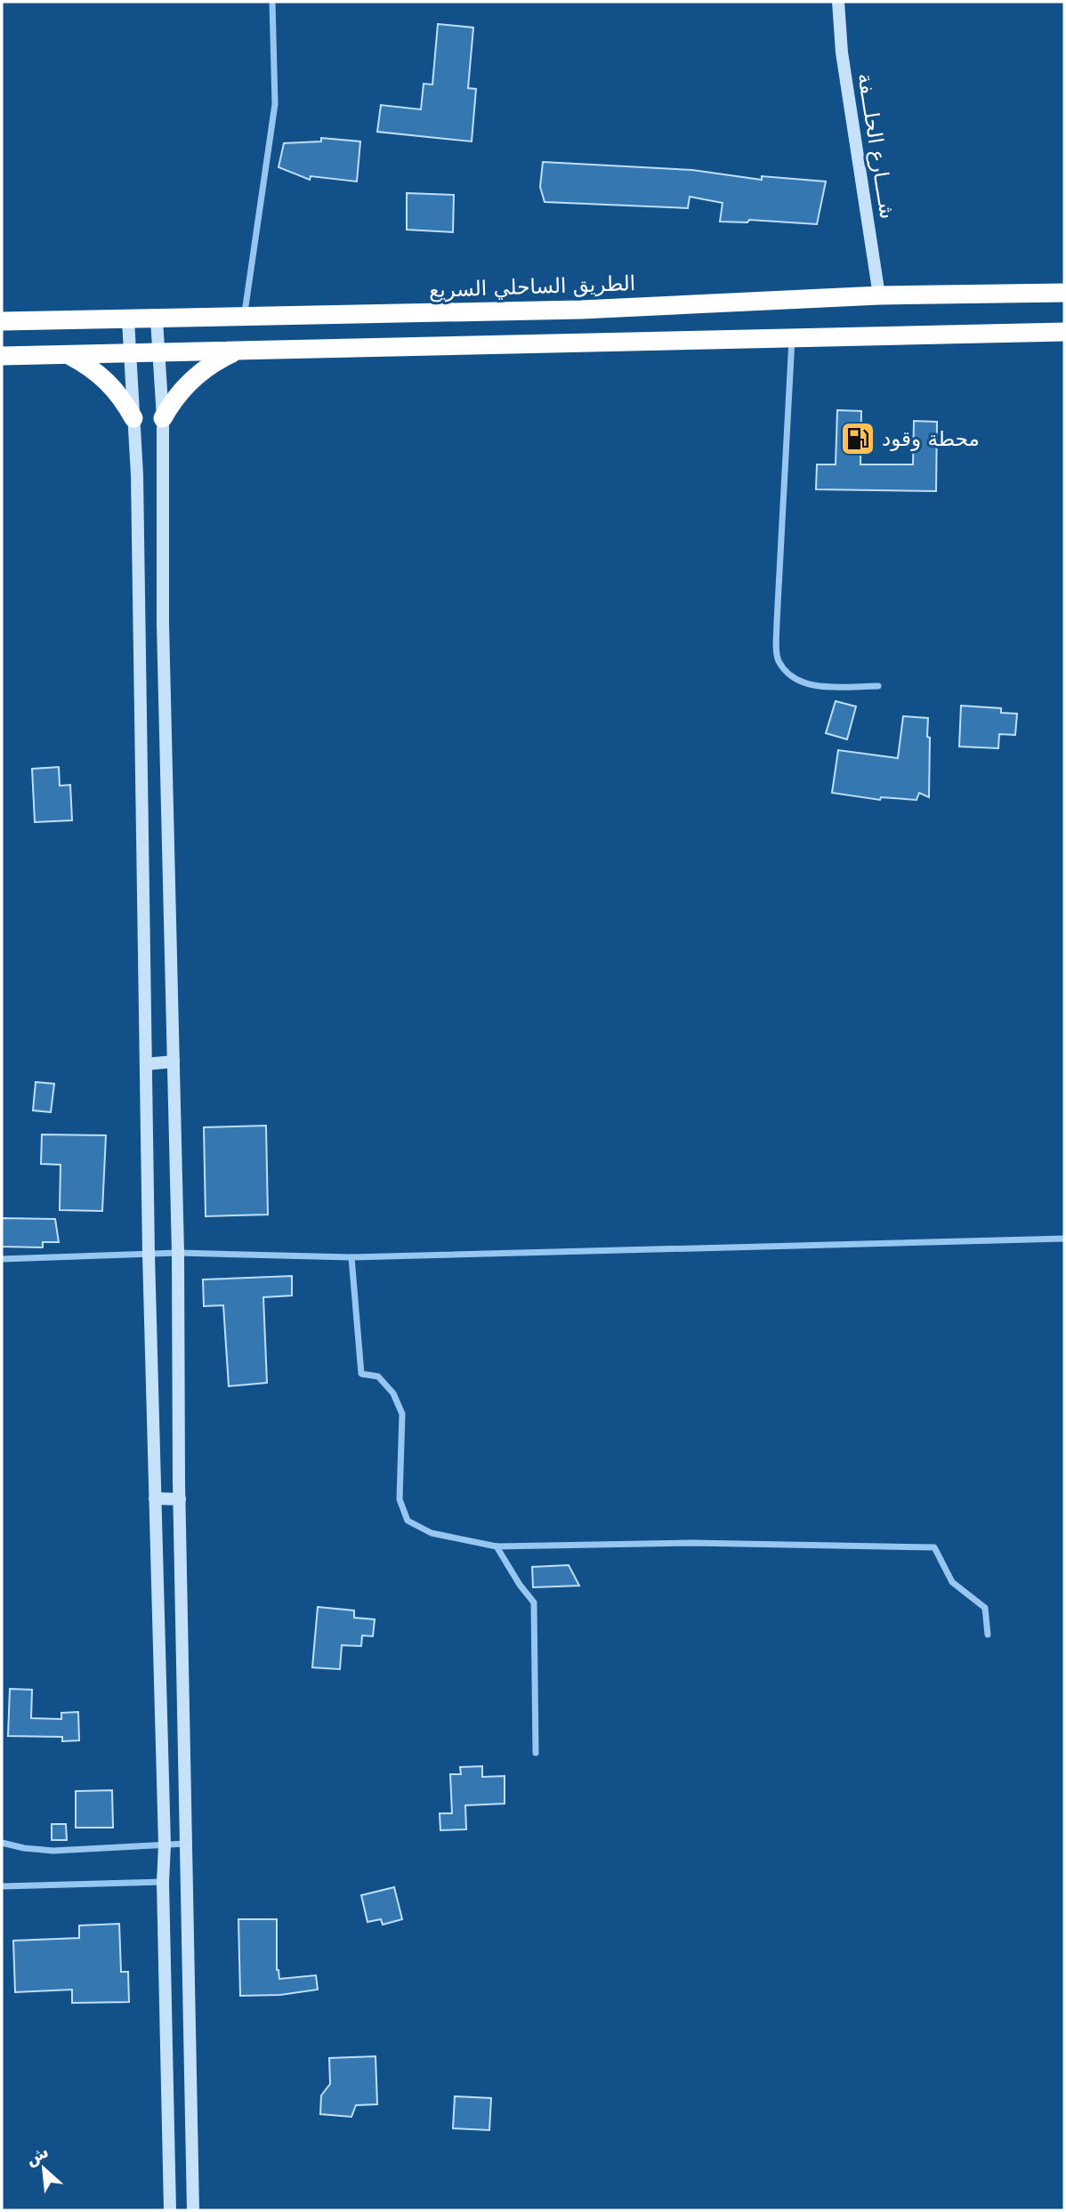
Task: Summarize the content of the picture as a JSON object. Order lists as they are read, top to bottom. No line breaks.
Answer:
{"streets":{"highway":["الطريق الساحلي السريع"],"street":["شــــارع الحلـــفة"]},"crossings":[["شــــارع الحلـــفة","الطريق الساحلي السريع"]],"places":{"fuel station":["محطة وقود"]},"north":"top left"}
